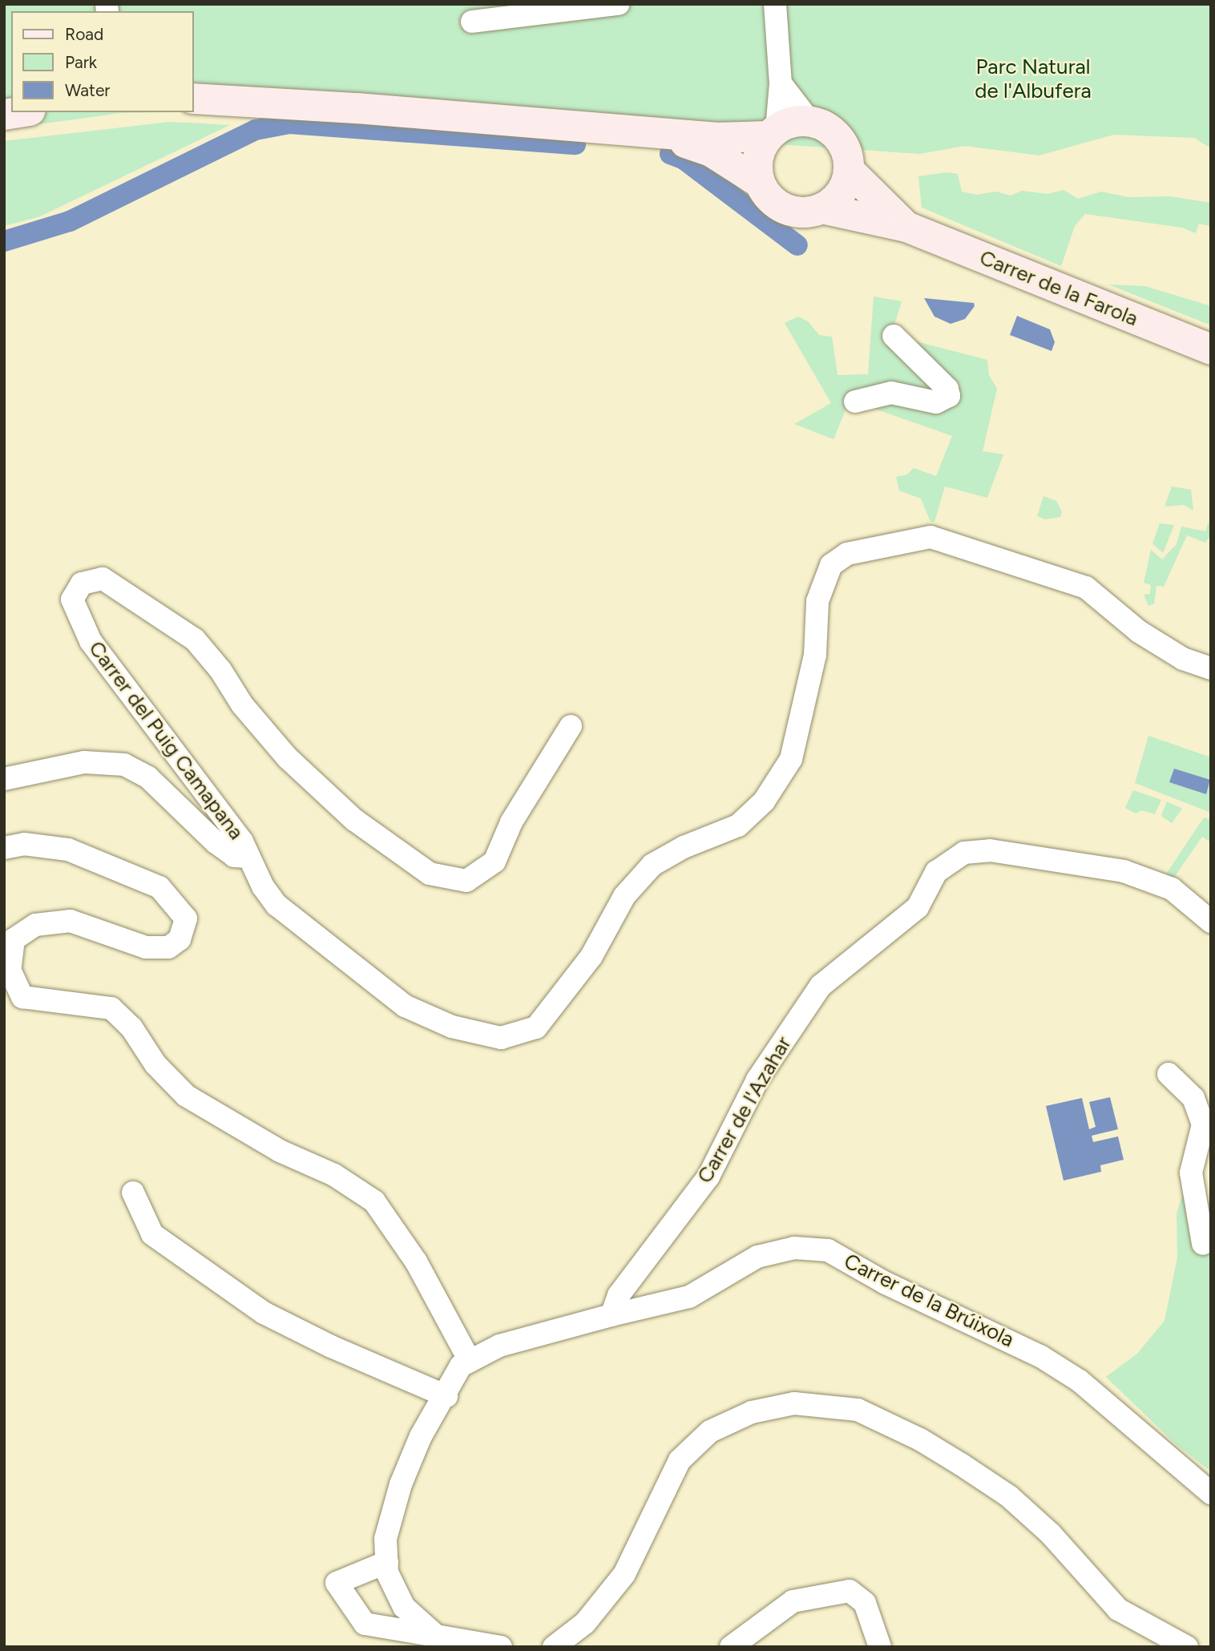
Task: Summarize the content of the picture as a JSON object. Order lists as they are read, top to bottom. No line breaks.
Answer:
{"streets":{"street":["Carrer de la Farola","Carrer del Puig Camapana","Carrer de l'Azahar","Carrer de la Brúixola"]},"crossings":[["Carrer de l'Azahar","Carrer de la Brúixola"]],"parks":["Parc Natural de l'Albufera"],"legend":["Road","Park","Water"]}
